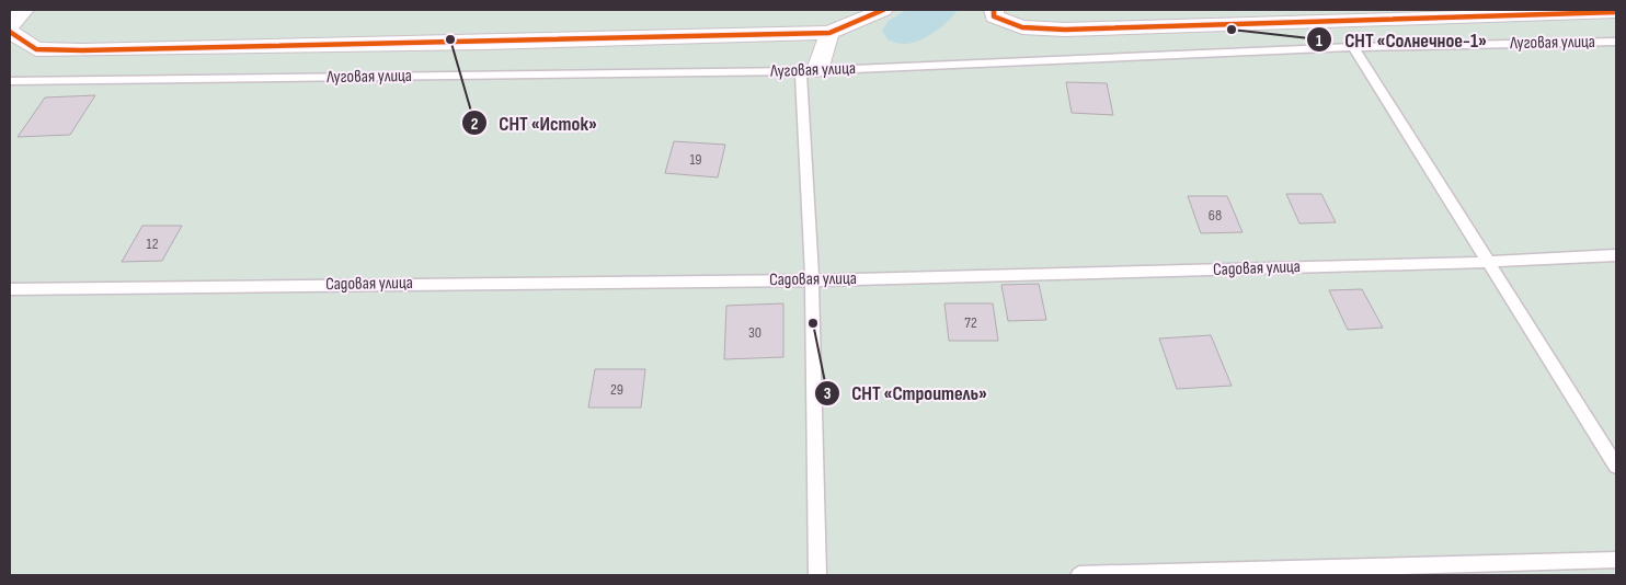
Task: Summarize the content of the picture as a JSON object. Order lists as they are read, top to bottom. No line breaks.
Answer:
{"streets":{"lane":["Луговая улица","Садовая улица"]},"places":["СНТ «Солнечное-1»","СНТ «Исток»","СНТ «Строитель»"],"house_numbers":["19","68","12","72","30","29"]}
